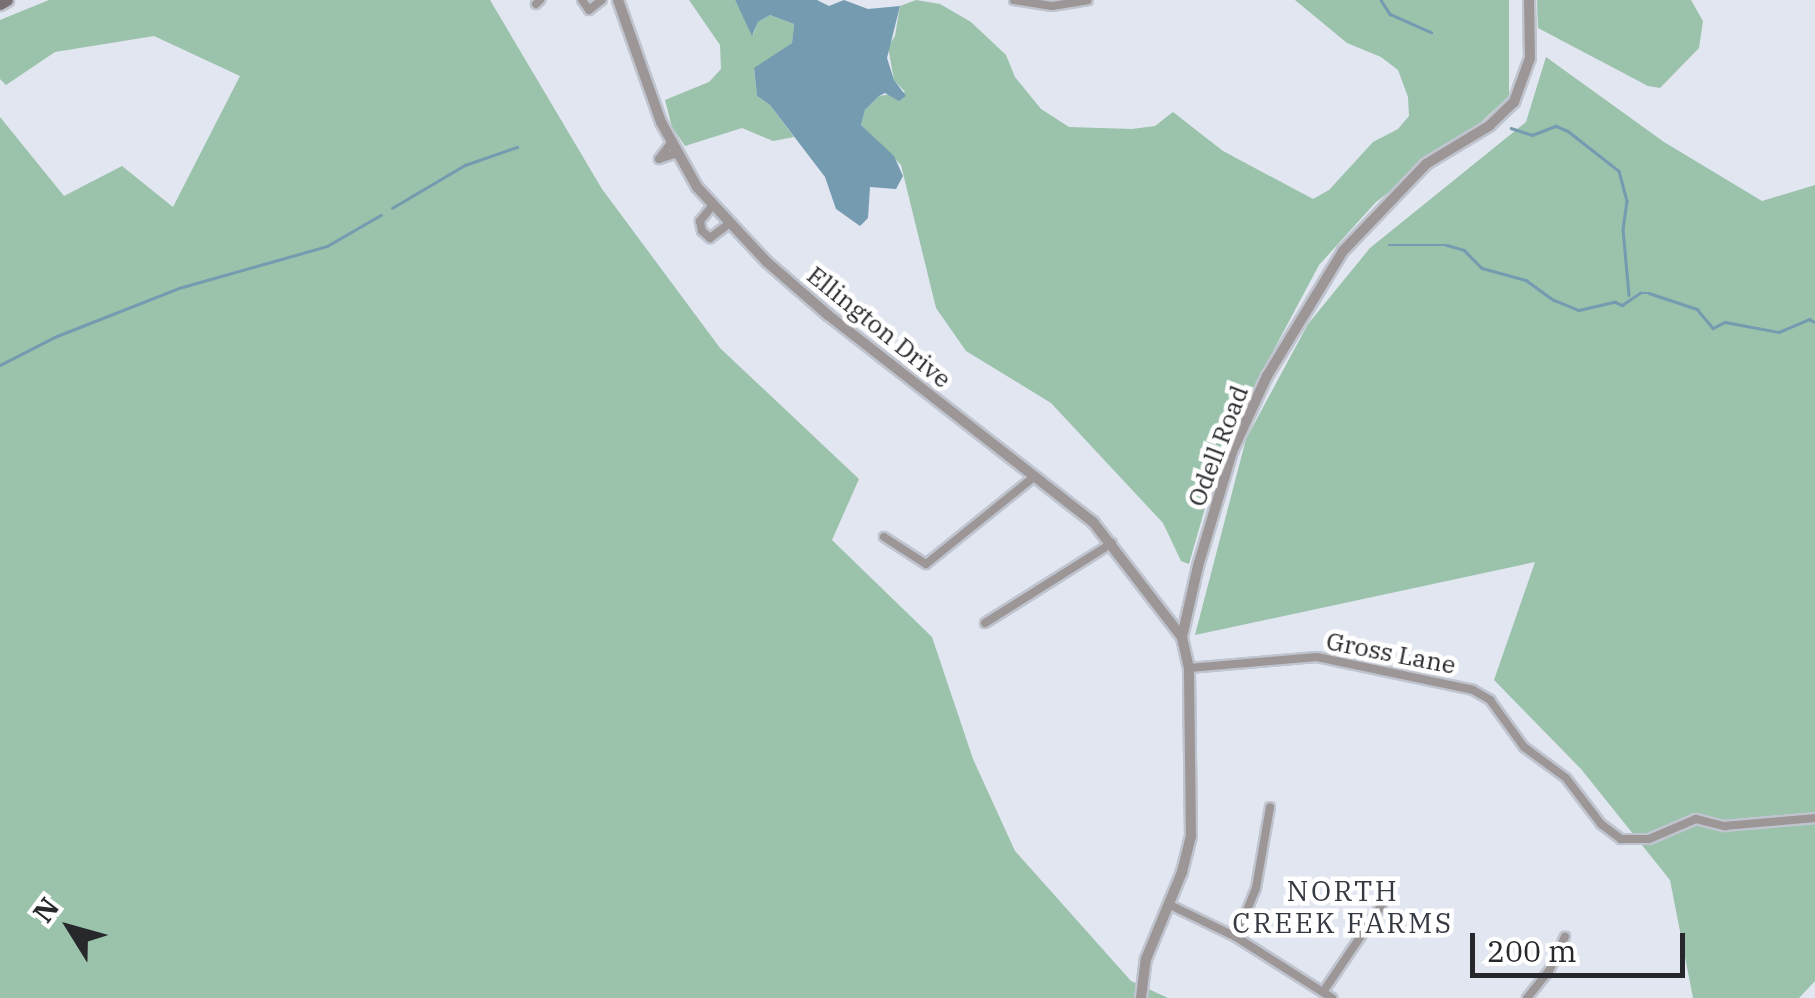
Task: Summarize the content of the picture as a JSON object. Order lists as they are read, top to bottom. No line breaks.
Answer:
{"streets":{"street":["Ellington Drive","Odell Road","Gross Lane"]},"crossings":[["Ellington Drive","Odell Road"],["Odell Road","Gross Lane"]],"districts":["NORTH CREEK FARMS"],"scale_bar":"200 m","north":"top left"}
